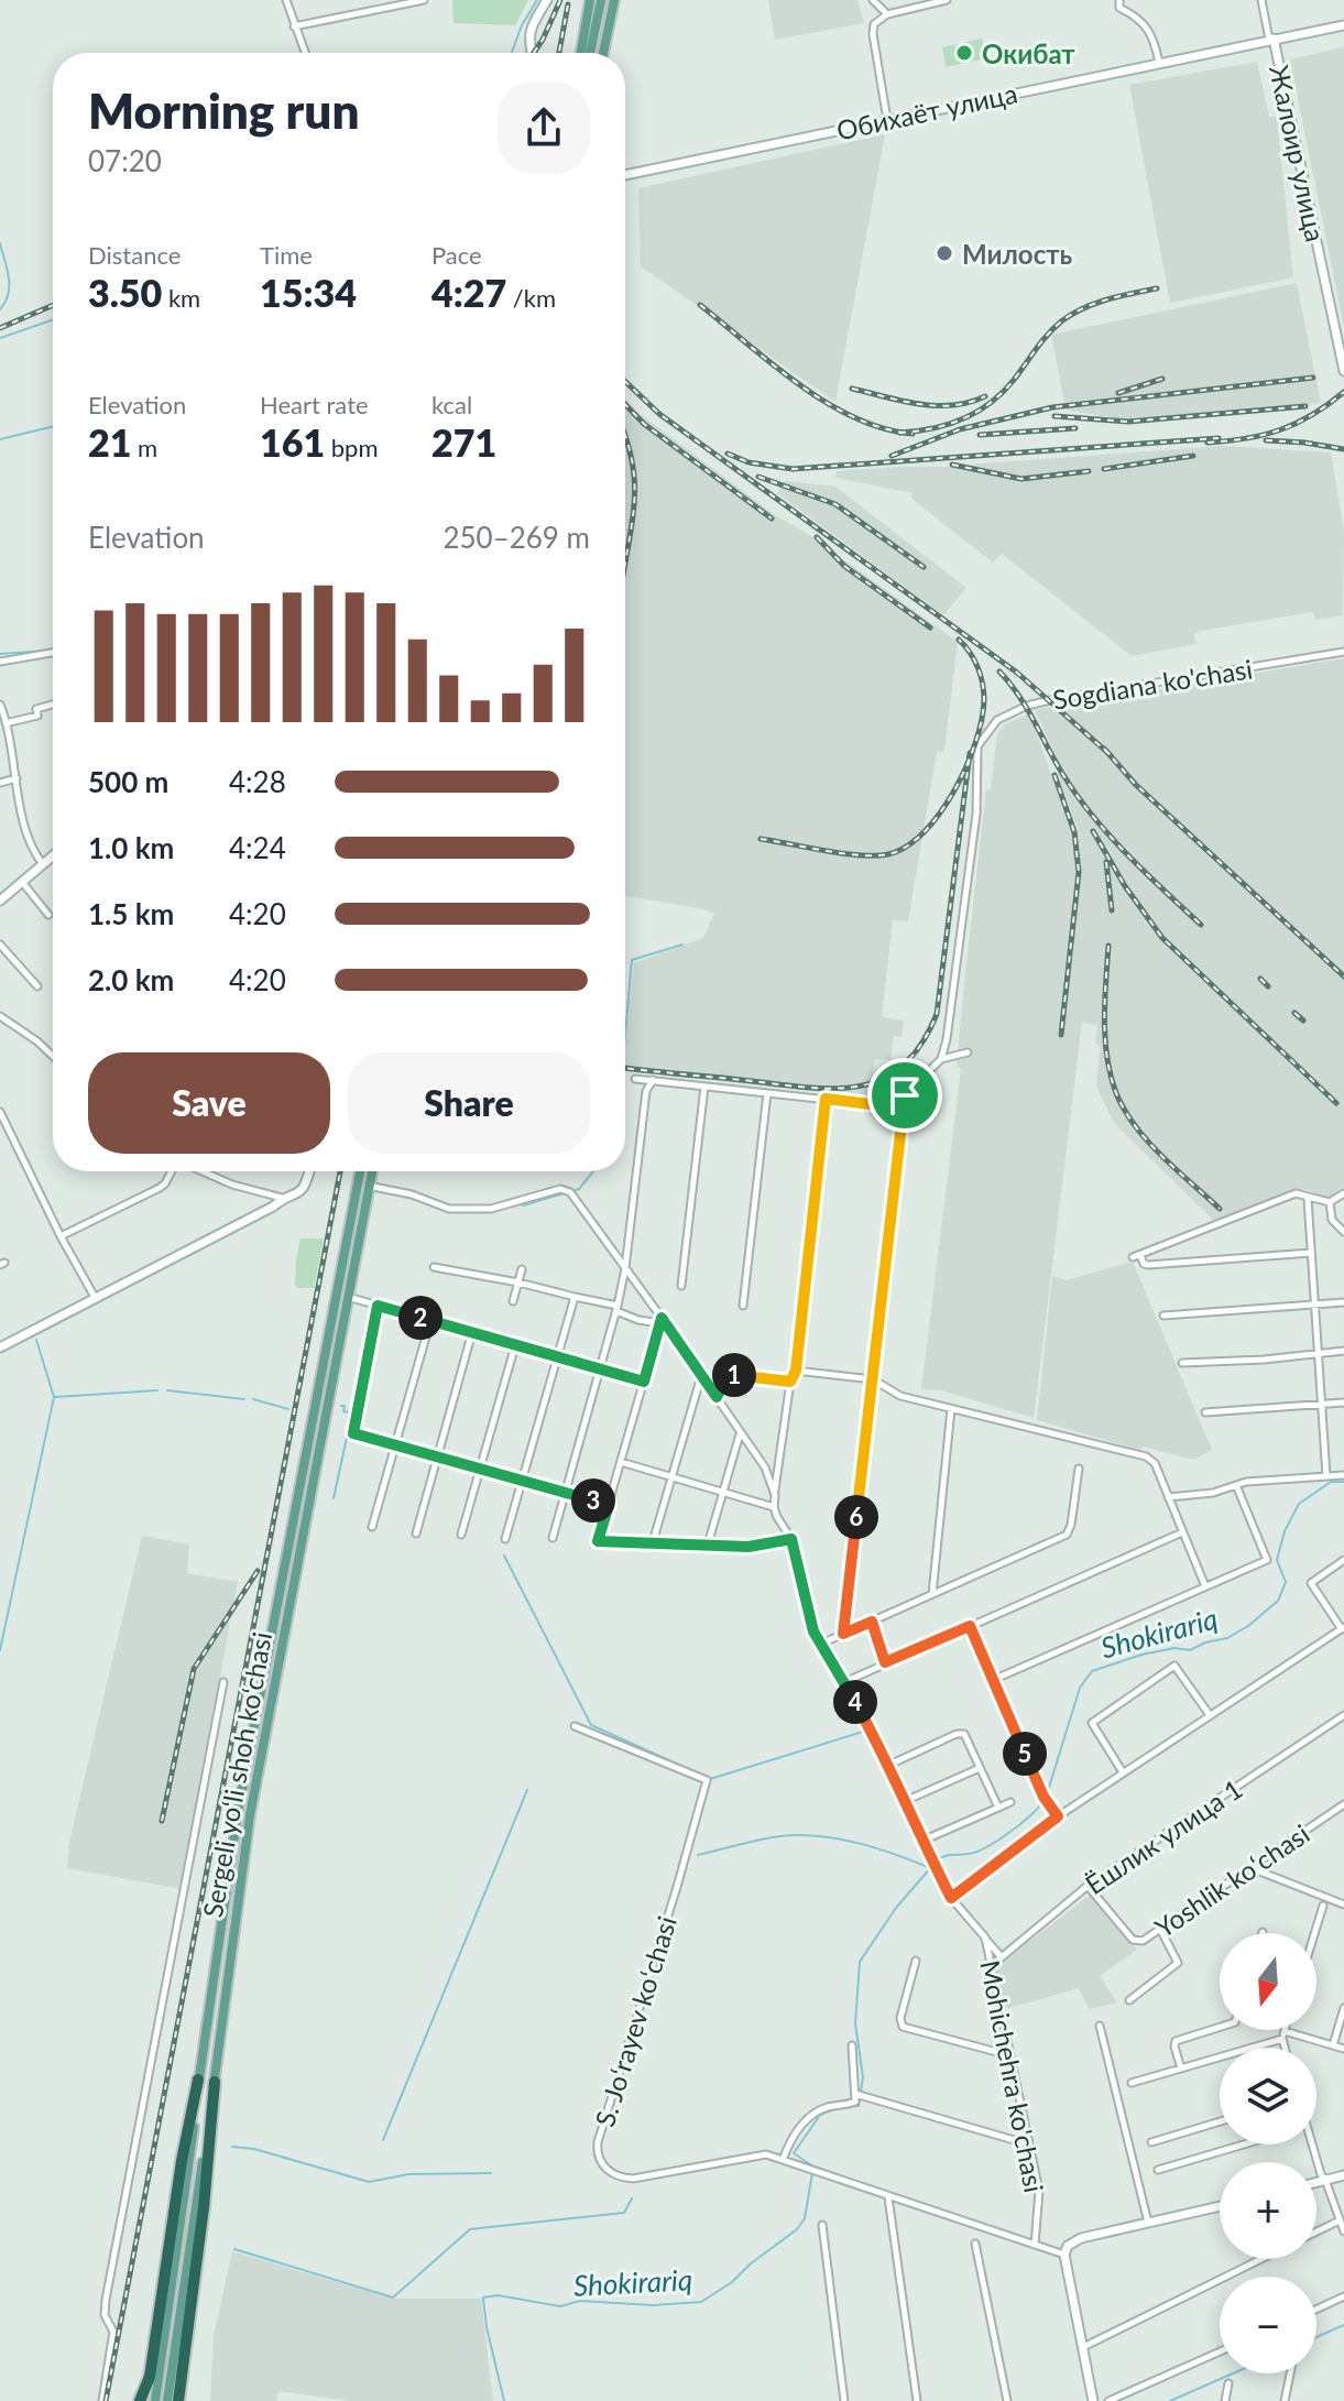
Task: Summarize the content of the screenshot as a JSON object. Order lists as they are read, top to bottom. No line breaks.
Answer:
{"streets":{"main road":["Sergeli yo‘li shoh ko‘chasi"],"street":["Обихаёт улица","Жалоир улица","Sogdiana ko'chasi","Ёшлик улица 1","Yoshlik koʻchasi","S. Joʻrayev koʻchasi","Mohichehra ko'chasi"]},"crossings":[["Обихаёт улица","Жалоир улица"],["Ёшлик улица 1","Yoshlik koʻchasi"],["Ёшлик улица 1","Mohichehra ko'chasi"],["S. Joʻrayev koʻchasi","Mohichehra ko'chasi"]],"water":["Shokirariq"],"places":["Окибат","Милость"],"north":"bottom","page":{"heading":["Morning run","07:20"],"stats":[["Distance","3.50 km"],["Time","15:34"],["Pace","4:27 /km"],["Elevation","21 m"],["Heart rate","161 bpm"],["kcal","271"]],"chart":["Elevation","250–269 m"],"list":[{"name":"500 m","note":"4:28"},{"name":"1.0 km","note":"4:24"},{"name":"1.5 km","note":"4:20"},{"name":"2.0 km","note":"4:20"}],"buttons":["Save","Share"],"pins":["2","1","3","6","4","5"],"map_buttons":["+","−"]}}
